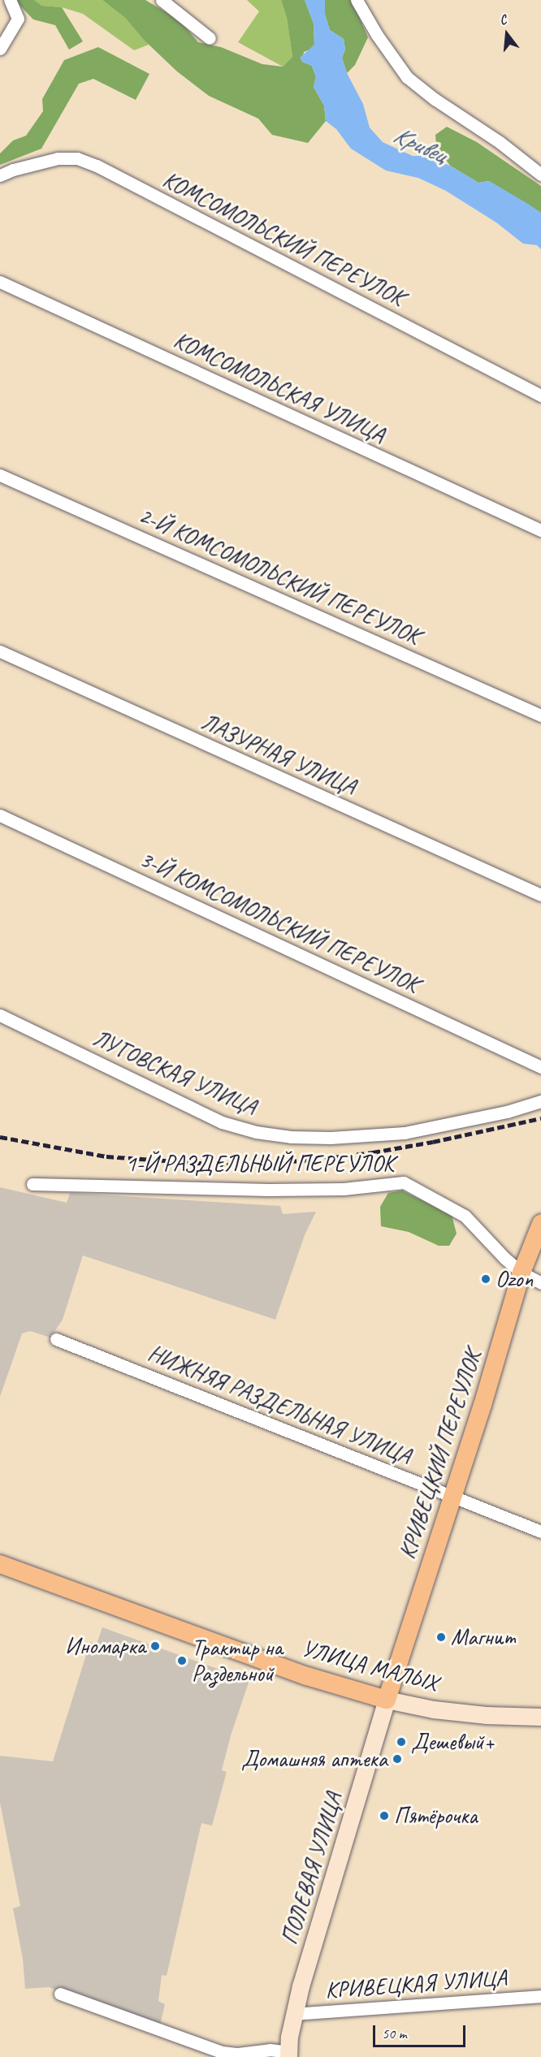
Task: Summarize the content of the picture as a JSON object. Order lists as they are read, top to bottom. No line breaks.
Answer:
{"streets":{"main road":["КРИВЕЦКИЙ ПЕРЕУЛОК","УЛИЦА МАЛЫХ"],"street":["КОМСОМОЛЬСКИЙ ПЕРЕУЛОК","КОМСОМОЛЬСКАЯ УЛИЦА","2-Й КОМСОМОЛЬСКИЙ ПЕРЕУЛОК","ЛАЗУРНАЯ УЛИЦА","3-Й КОМСОМОЛЬСКИЙ ПЕРЕУЛОК","ЛУГОВСКАЯ УЛИЦА","1-Й РАЗДЕЛЬНЫЙ ПЕРЕУЛОК","НИЖНЯЯ РАЗДЕЛЬНАЯ УЛИЦА","ПОЛЕВАЯ УЛИЦА","КРИВЕЦКАЯ УЛИЦА"]},"crossings":[["1-Й РАЗДЕЛЬНЫЙ ПЕРЕУЛОК","КРИВЕЦКИЙ ПЕРЕУЛОК"],["НИЖНЯЯ РАЗДЕЛЬНАЯ УЛИЦА","КРИВЕЦКИЙ ПЕРЕУЛОК"],["КРИВЕЦКИЙ ПЕРЕУЛОК","УЛИЦА МАЛЫХ"],["КРИВЕЦКИЙ ПЕРЕУЛОК","ПОЛЕВАЯ УЛИЦА"],["УЛИЦА МАЛЫХ","ПОЛЕВАЯ УЛИЦА"],["ПОЛЕВАЯ УЛИЦА","КРИВЕЦКАЯ УЛИЦА"]],"water":["Кривец"],"places":["Ozon","Магнит","Иномарка","Трактир на Раздельной","Дешевый+","Домашняя аптека","Пятёрочка"],"scale_bar":"50 m","north":"top"}
